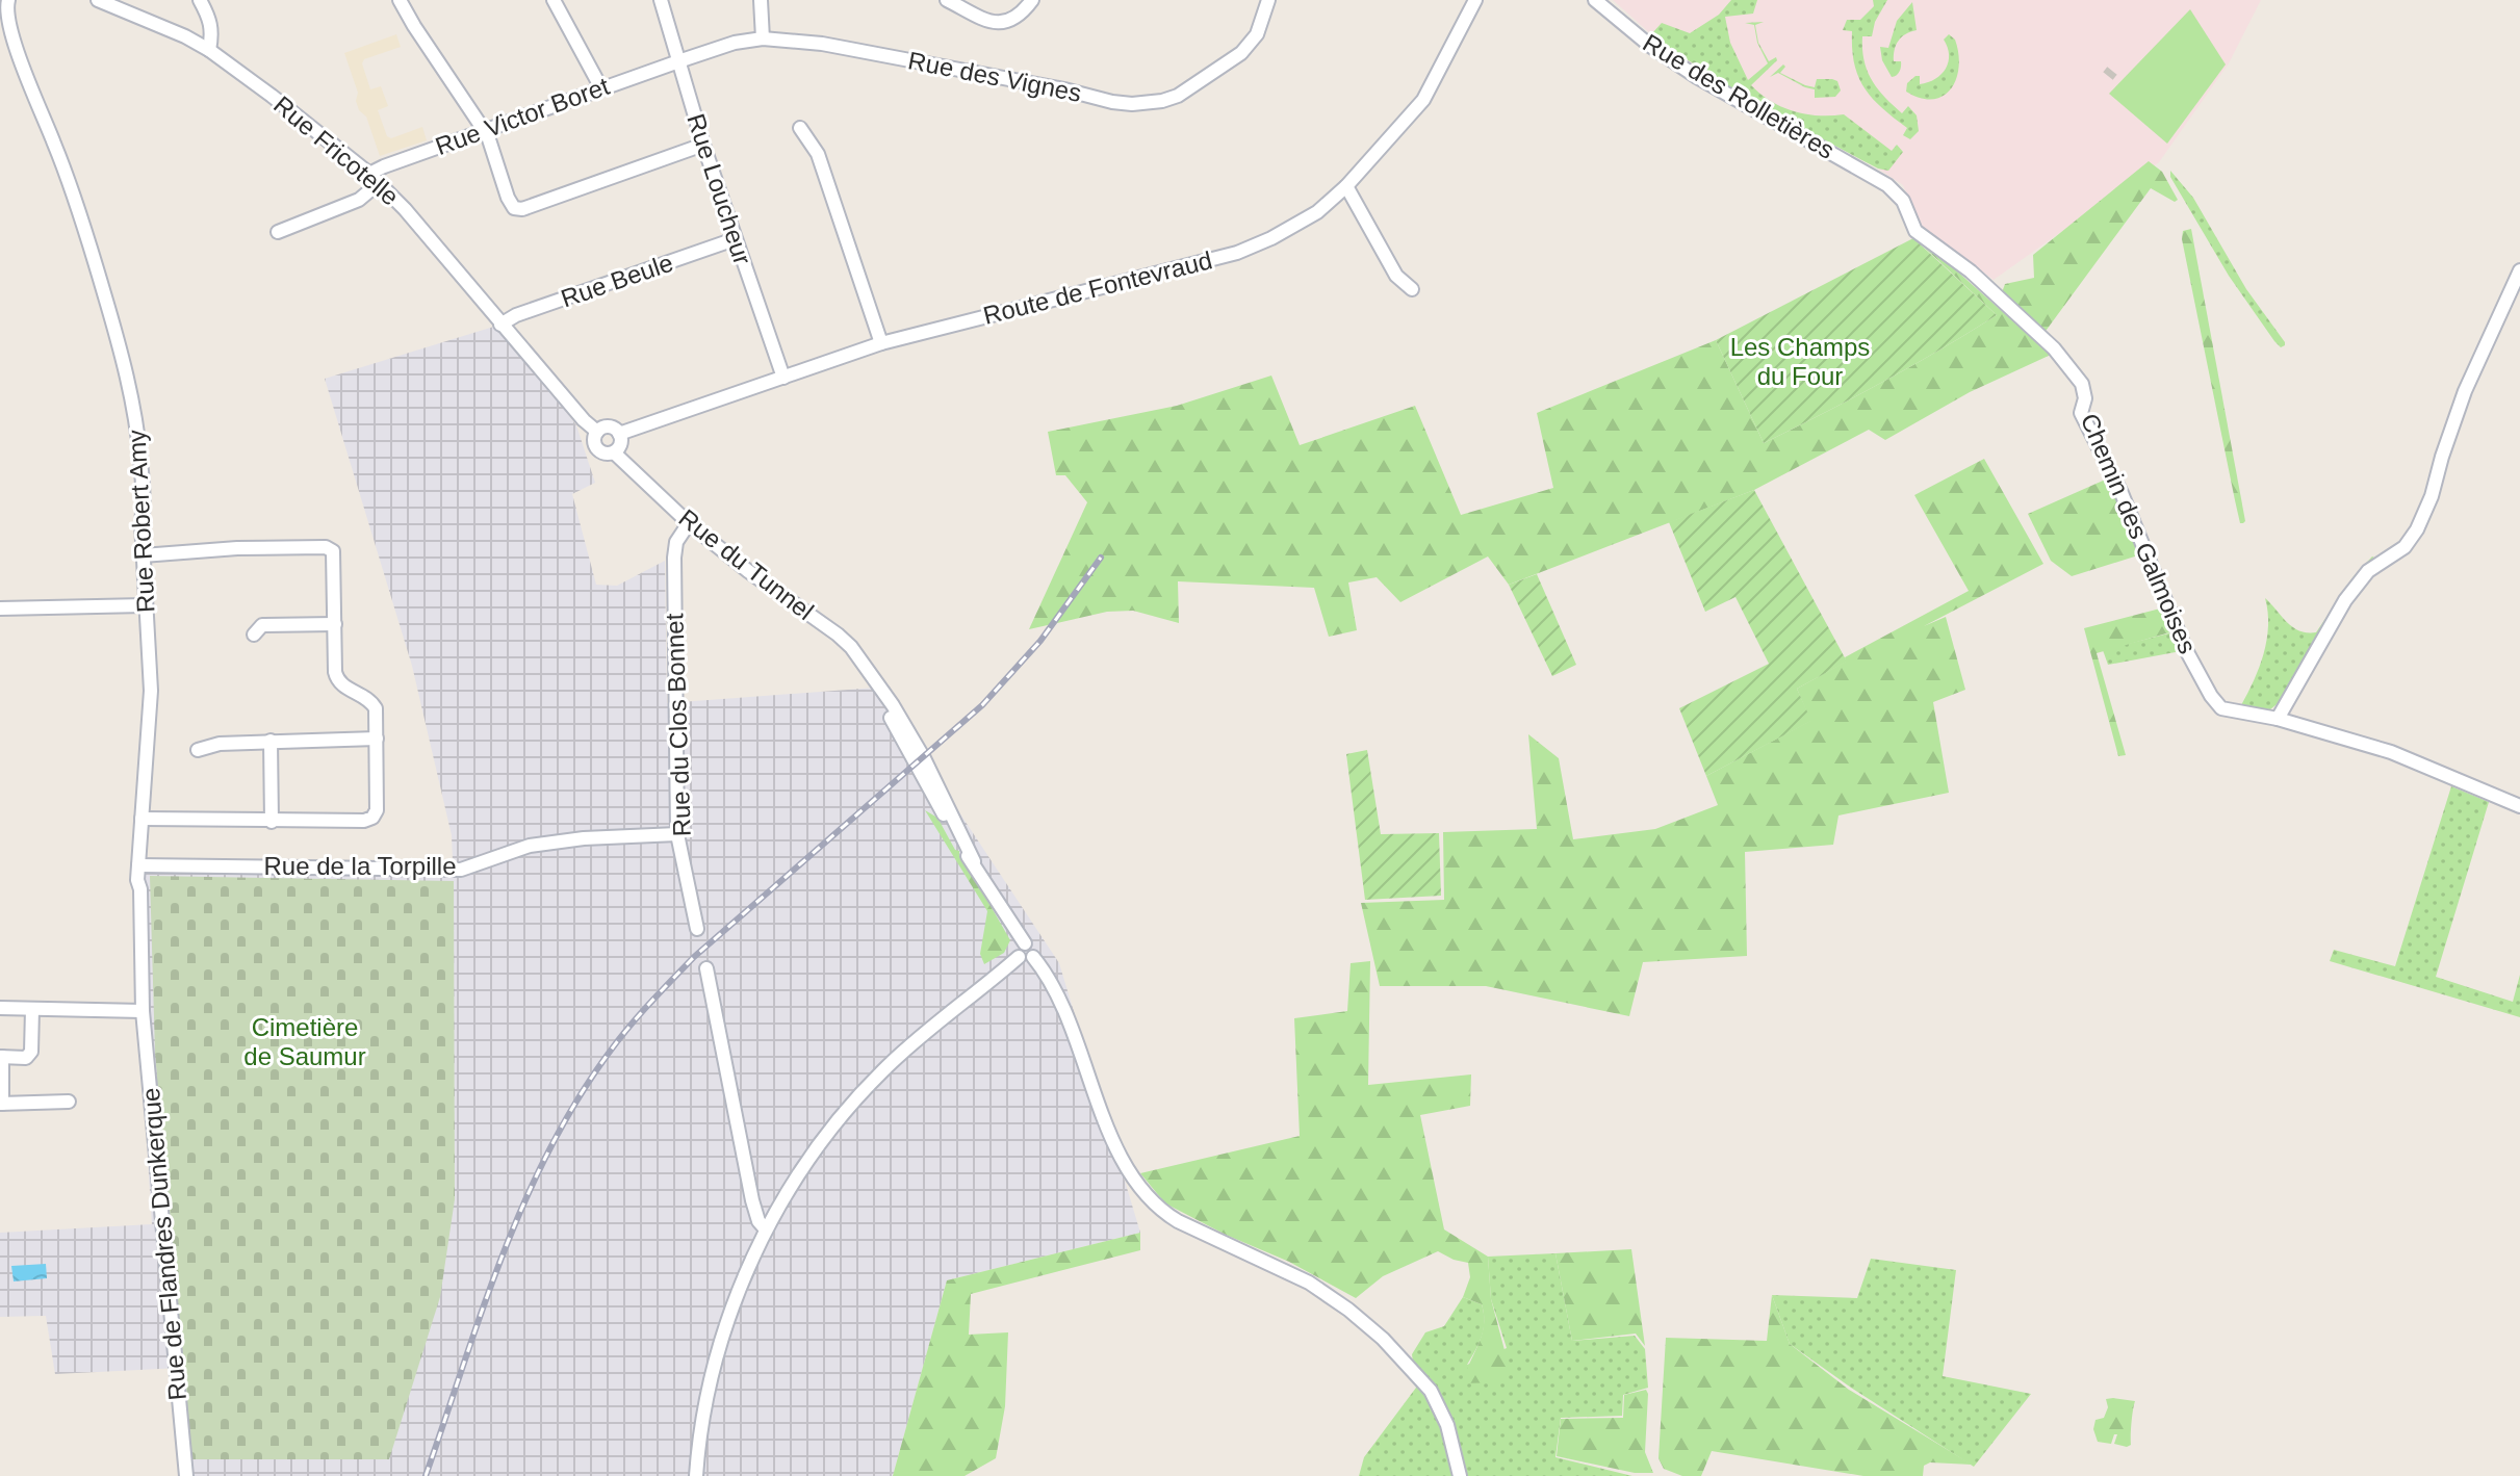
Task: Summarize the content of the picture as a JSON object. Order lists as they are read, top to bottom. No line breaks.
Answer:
{"streets":{"street":["Rue des Vignes","Rue des Rolletières","Rue Victor Boret","Rue Fricotelle","Rue Loucheur","Rue Beule","Route de Fontevraud","Rue Robert Amy","Chemin des Galmoises","Rue du Tunnel","Rue du Clos Bonnet","Rue de la Torpille","Rue de Flandres Dunkerque"]},"crossings":[["Rue des Vignes","Rue Victor Boret"],["Rue des Vignes","Rue Loucheur"],["Rue des Rolletières","Chemin des Galmoises"],["Rue Victor Boret","Rue Fricotelle"],["Rue Victor Boret","Rue Loucheur"],["Rue Fricotelle","Rue Beule"],["Rue Fricotelle","Route de Fontevraud"],["Rue Fricotelle","Rue du Tunnel"],["Rue Loucheur","Rue Beule"],["Rue Loucheur","Route de Fontevraud"],["Route de Fontevraud","Rue du Tunnel"],["Rue Robert Amy","Rue de la Torpille"],["Rue Robert Amy","Rue de Flandres Dunkerque"],["Rue du Tunnel","Rue du Clos Bonnet"],["Rue du Clos Bonnet","Rue de la Torpille"]],"parks":["Les Champs du Four","Cimetière de Saumur"]}
